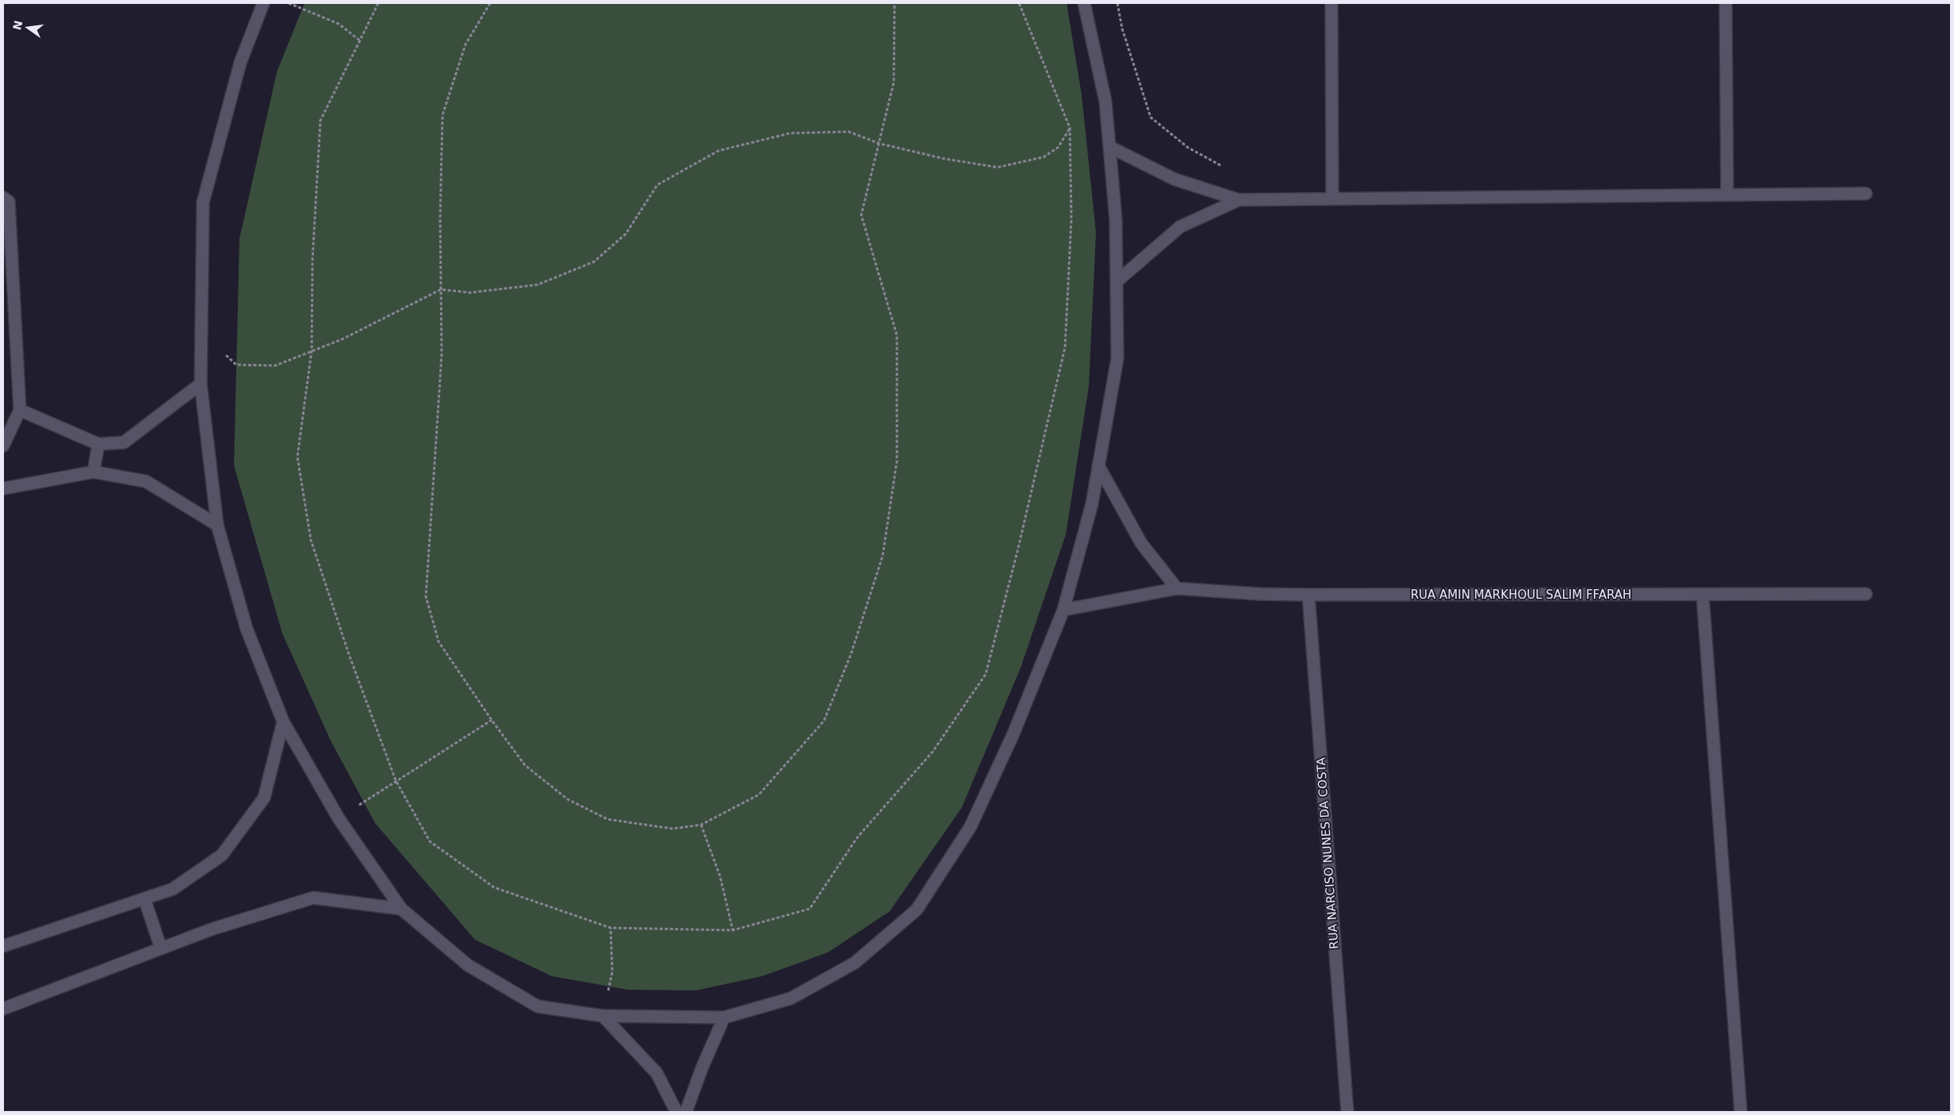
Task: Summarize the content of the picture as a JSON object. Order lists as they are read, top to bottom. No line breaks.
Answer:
{"streets":{"street":["RUA AMIN MARKHOUL SALIM FFARAH","RUA NARCISO NUNES DA COSTA"]},"crossings":[["RUA AMIN MARKHOUL SALIM FFARAH","RUA NARCISO NUNES DA COSTA"]],"north":"left"}
